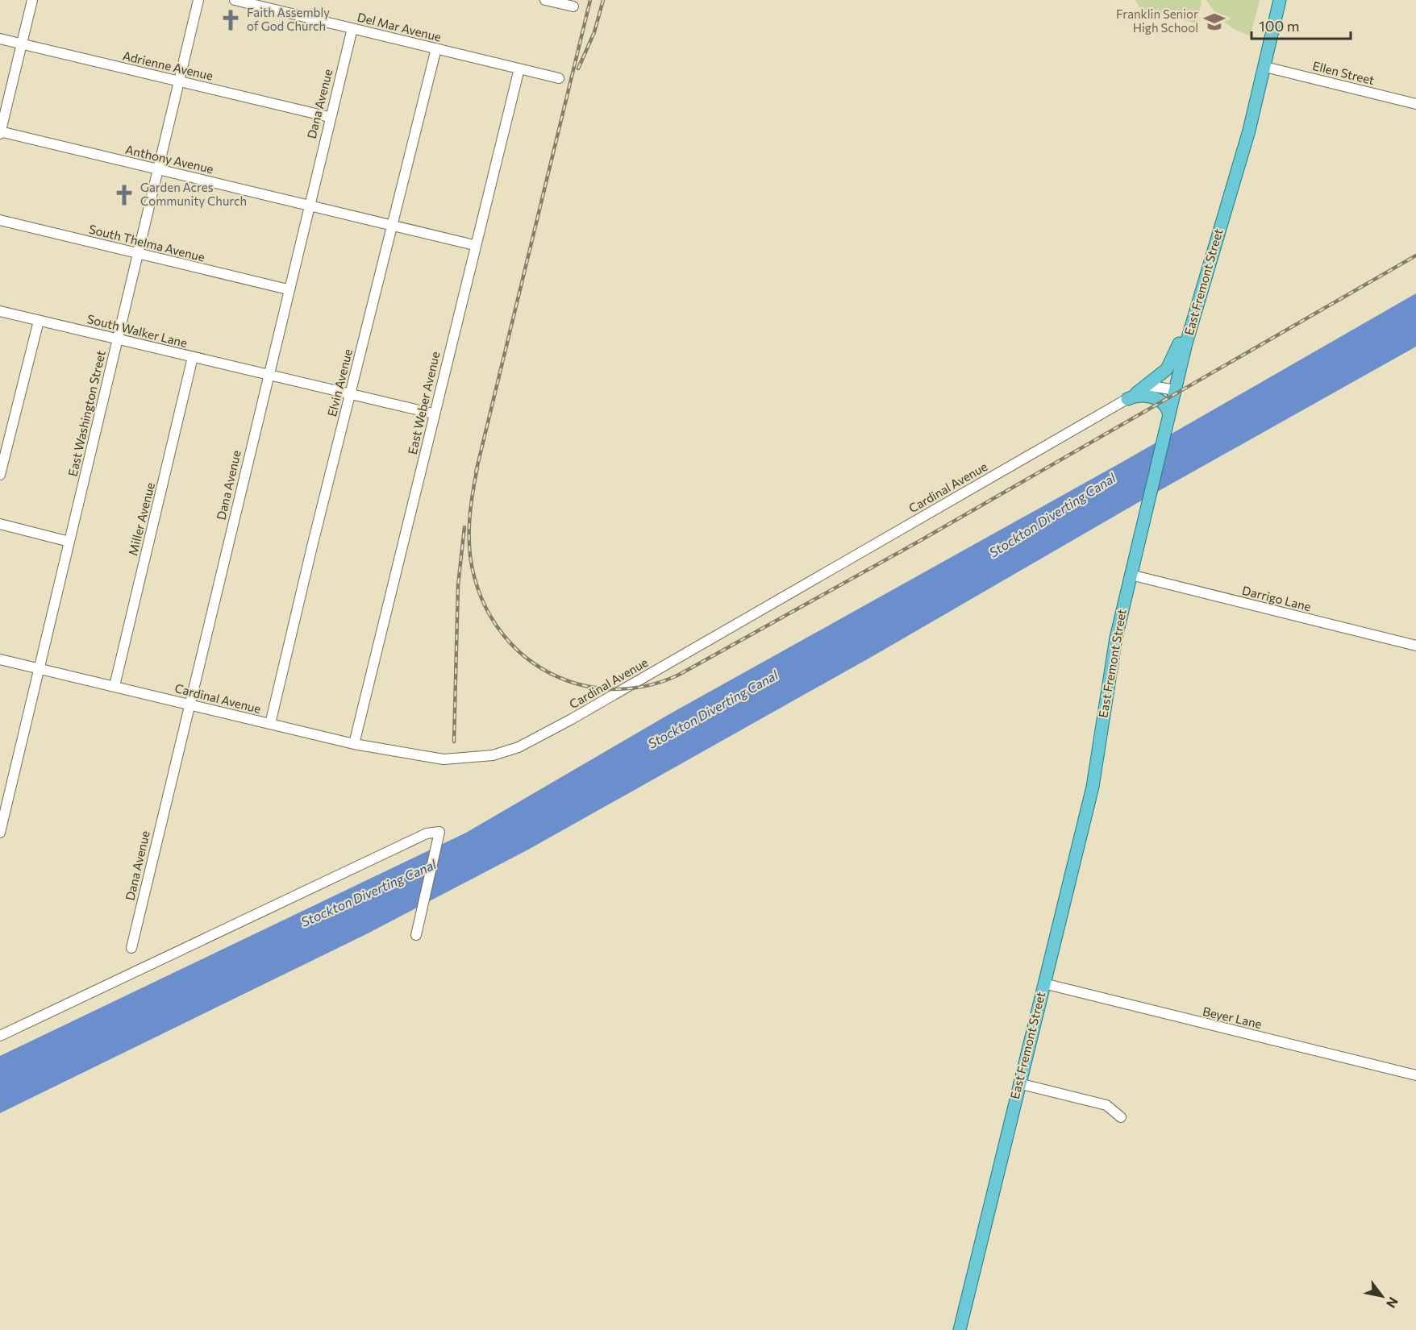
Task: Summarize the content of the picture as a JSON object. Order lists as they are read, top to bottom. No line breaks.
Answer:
{"streets":{"main road":["East Fremont Street"],"street":["Del Mar Avenue","Adrienne Avenue","Ellen Street","Dana Avenue","Anthony Avenue","South Thelma Avenue","South Walker Lane","Elvin Avenue","East Weber Avenue","East Washington Street","Cardinal Avenue","Miller Avenue","Darrigo Lane","Beyer Lane"]},"crossings":[["Del Mar Avenue","Dana Avenue"],["Del Mar Avenue","Elvin Avenue"],["Del Mar Avenue","East Weber Avenue"],["Adrienne Avenue","Dana Avenue"],["Adrienne Avenue","East Washington Street"],["Ellen Street","East Fremont Street"],["Dana Avenue","Anthony Avenue"],["Dana Avenue","South Thelma Avenue"],["Dana Avenue","South Walker Lane"],["Dana Avenue","Cardinal Avenue"],["Anthony Avenue","Elvin Avenue"],["Anthony Avenue","East Weber Avenue"],["Anthony Avenue","East Washington Street"],["South Thelma Avenue","East Washington Street"],["East Fremont Street","Cardinal Avenue"],["East Fremont Street","Darrigo Lane"],["East Fremont Street","Beyer Lane"],["South Walker Lane","Elvin Avenue"],["South Walker Lane","East Weber Avenue"],["South Walker Lane","East Washington Street"],["South Walker Lane","Miller Avenue"],["Elvin Avenue","Cardinal Avenue"],["East Weber Avenue","Cardinal Avenue"],["East Washington Street","Cardinal Avenue"],["Cardinal Avenue","Miller Avenue"]],"water":["Stockton Diverting Canal"],"places":{"church":["Faith Assembly of God Church","Garden Acres Community Church"],"school or university":["Franklin Senior High School"]},"scale_bar":"100 m","north":"bottom right"}
